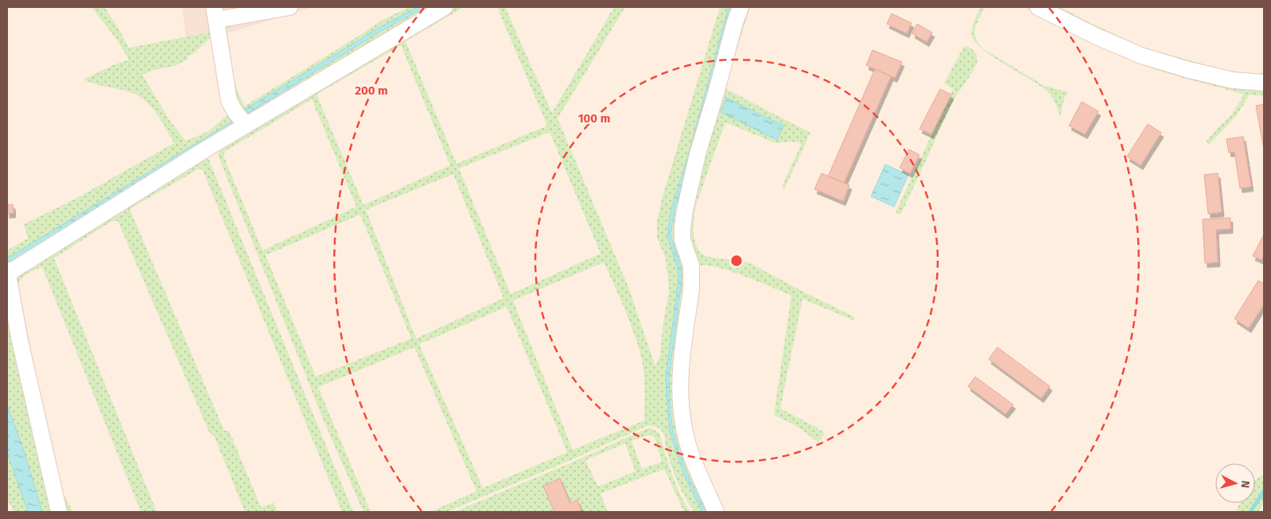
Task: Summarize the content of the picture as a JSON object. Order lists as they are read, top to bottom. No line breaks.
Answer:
{"north":"right","rings":["200 m","100 m"]}
